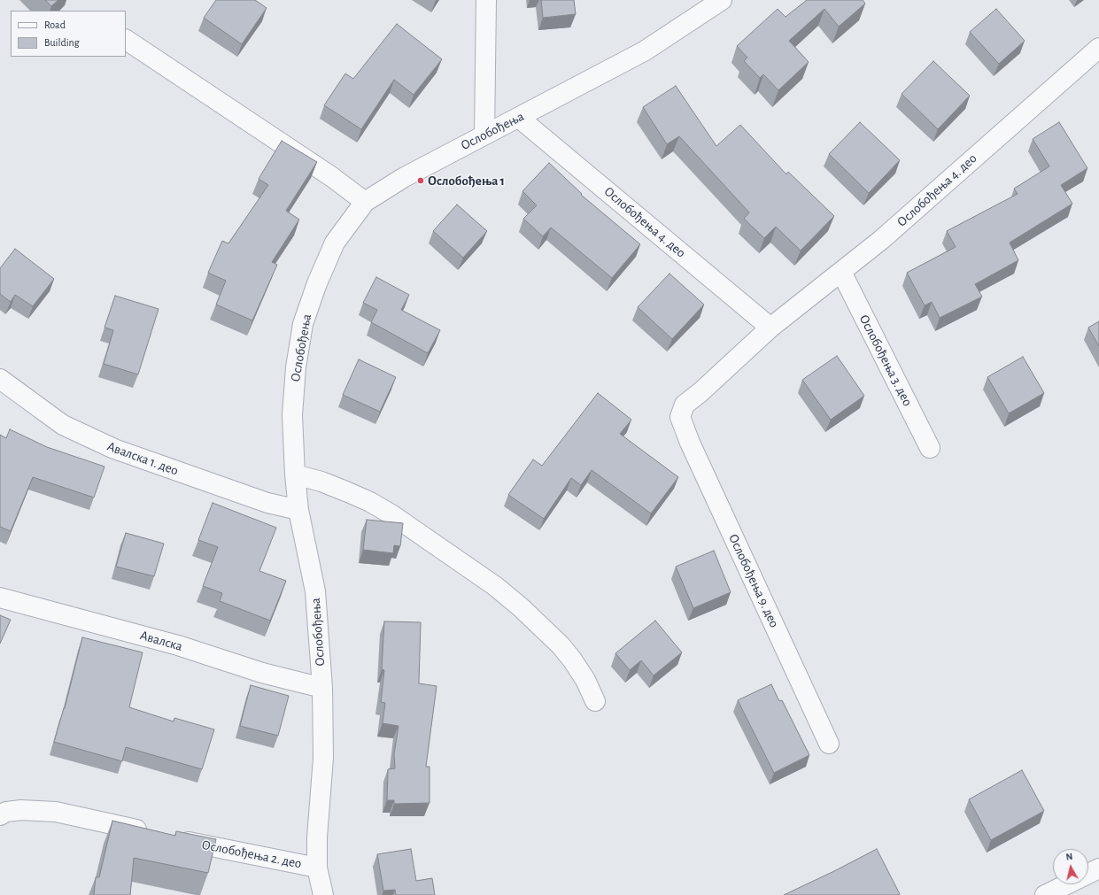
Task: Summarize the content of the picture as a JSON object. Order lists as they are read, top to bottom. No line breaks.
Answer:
{"streets":{"street":["Ослобођења","Ослобођења 4. део","Ослобођења 3. део","Авалска 1. део","Ослобођења 9. део","Авалска","Ослобођења 2. део"]},"crossings":[["Ослобођења","Ослобођења 4. део"],["Ослобођења","Авалска 1. део"],["Ослобођења","Авалска"],["Ослобођења","Ослобођења 2. део"],["Ослобођења 4. део","Ослобођења 3. део"],["Ослобођења 4. део","Ослобођења 9. део"]],"places":["Ослобођења 1"],"legend":["Road","Building"],"north":"top"}
